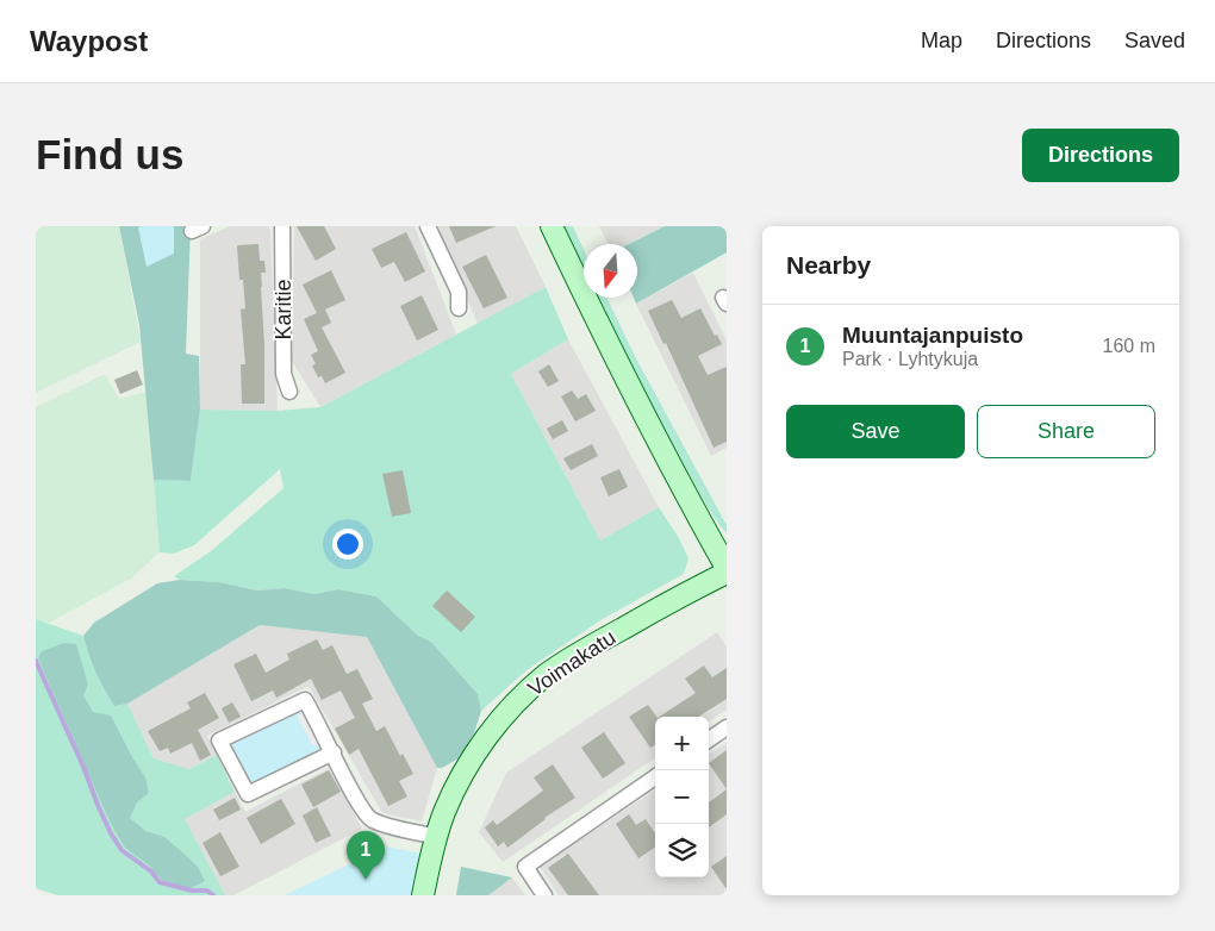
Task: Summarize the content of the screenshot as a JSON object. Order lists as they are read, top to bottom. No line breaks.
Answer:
{"streets":{"street":["Karitie","Voimakatu"]},"north":"bottom","page":{"header":"Waypost","nav":["Map","Directions","Saved"],"buttons":["Directions",["Save","Share"]],"title":"Find us","heading":"Nearby","list":[{"mark":"1","name":"Muuntajanpuisto","note":"Park · Lyhtykuja","value":"160 m"}],"map_buttons":["+","−"],"pins":"1"}}
